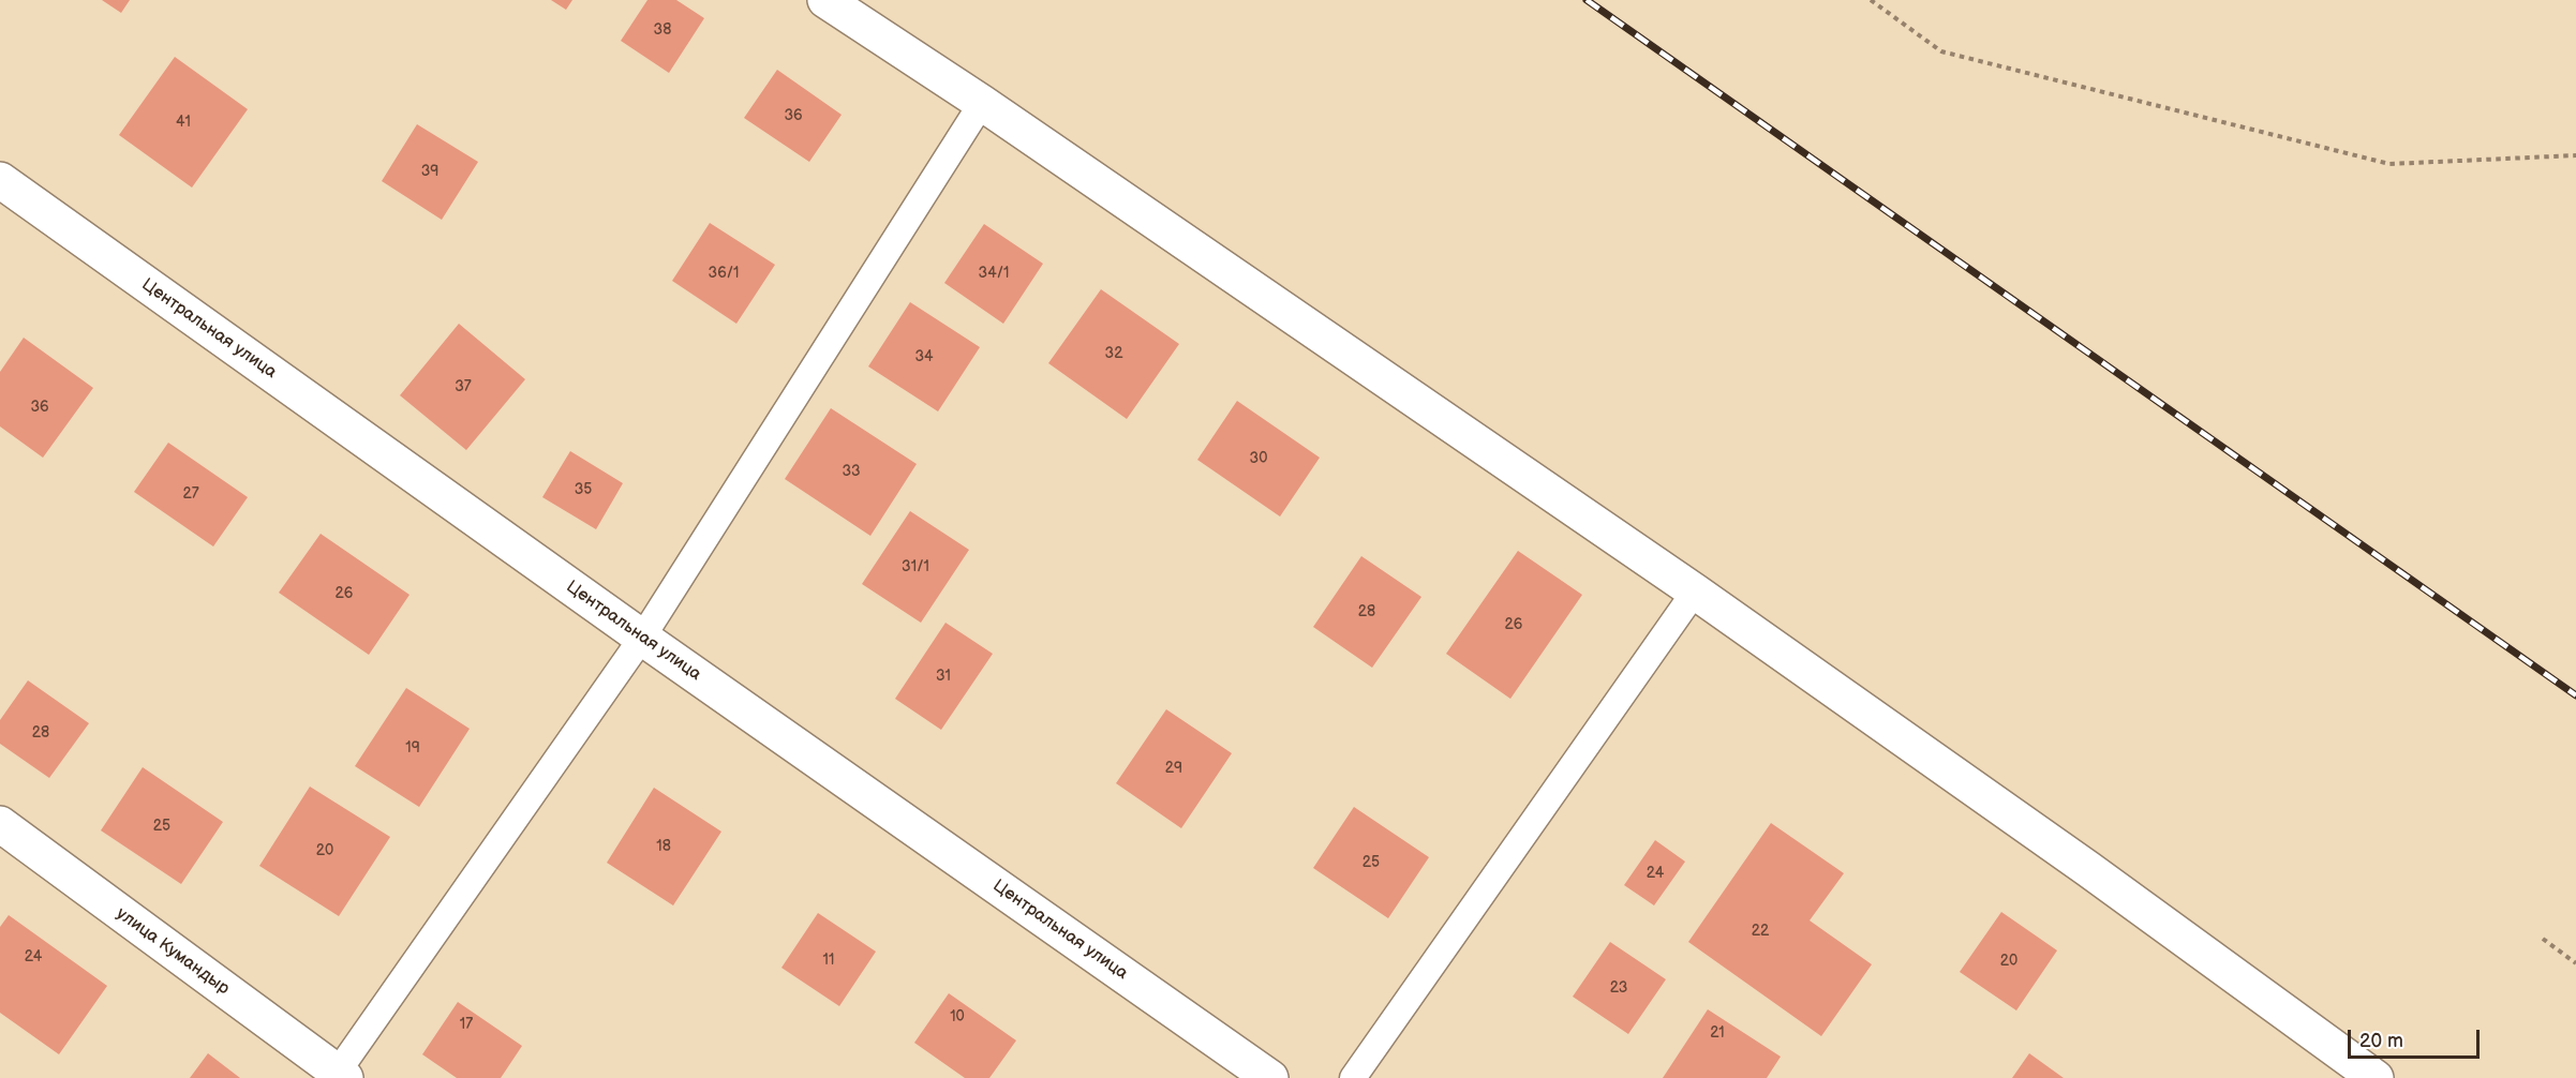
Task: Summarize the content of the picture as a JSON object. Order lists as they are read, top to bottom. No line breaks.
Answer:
{"streets":{"street":["Центральная улица","улица Кумандыр"]},"house_numbers":["38","36","41","39","36/1","34/1","32","34","37","36","30","33","35","27","31/1","26","28","26","31","28","19","29","25","18","20","25","24","22","24","11","20","23","10","17","21"],"scale_bar":"20 m"}
